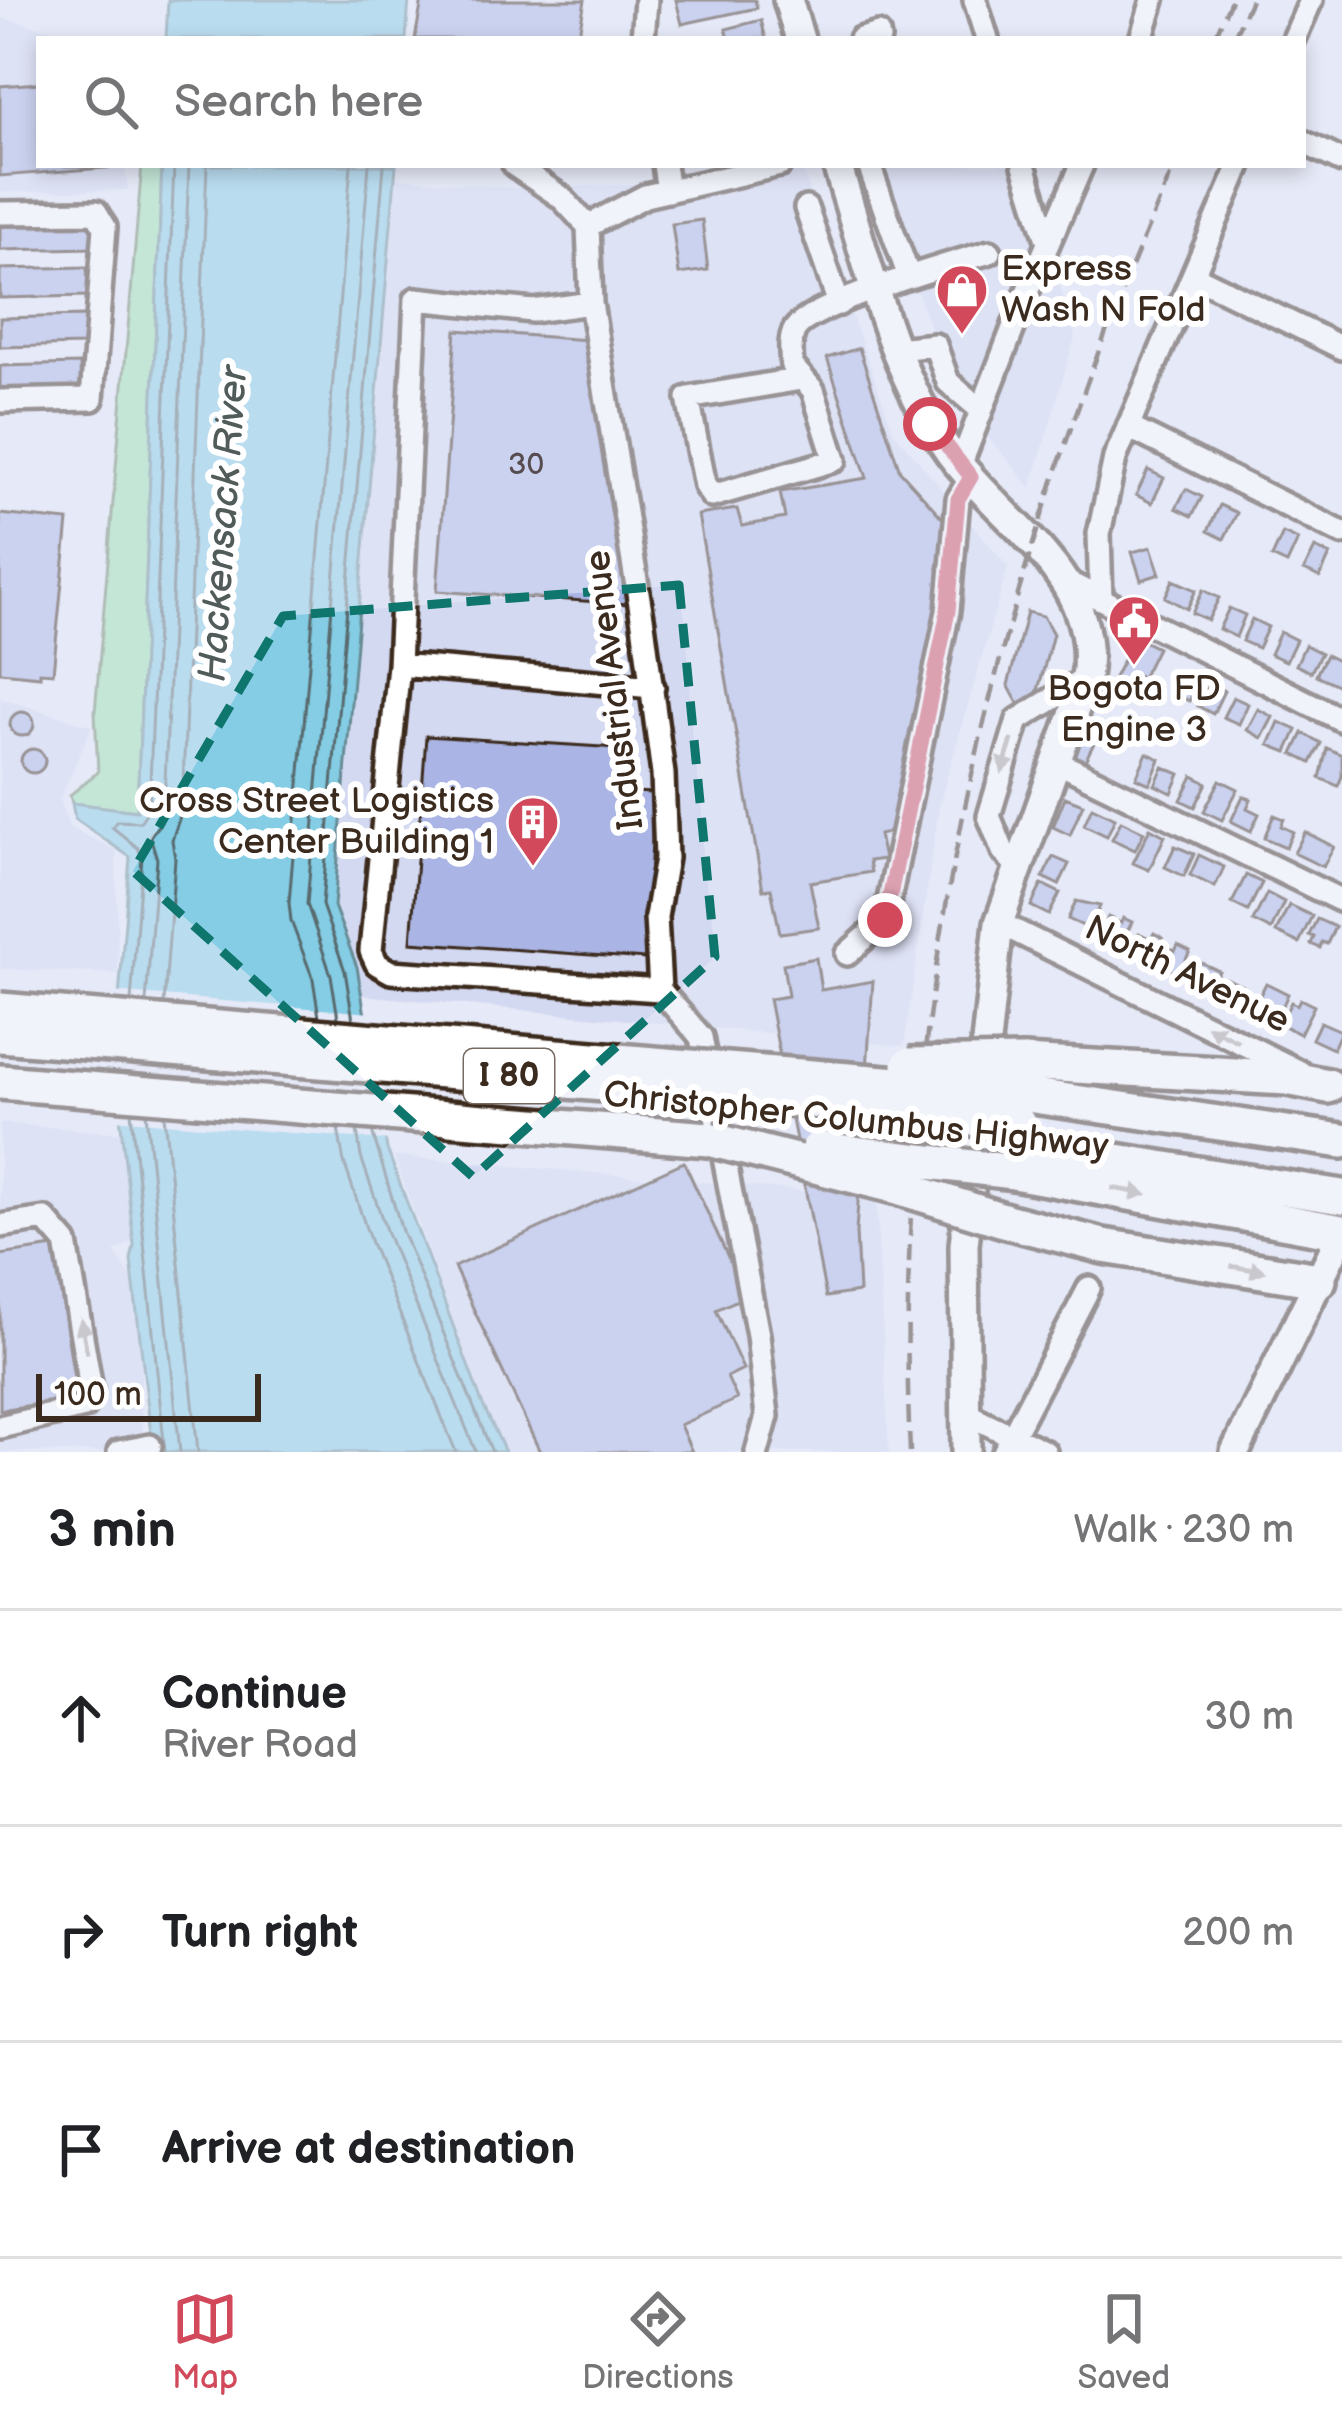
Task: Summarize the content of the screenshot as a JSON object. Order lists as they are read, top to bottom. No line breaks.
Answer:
{"streets":{"highway":["I 80","Christopher Columbus Highway"],"street":["Industrial Avenue","North Avenue"]},"water":["Hackensack River"],"places":{"shop":["Express Wash N Fold"],"public building":["Bogota FD Engine 3"],"building":["Cross Street Logistics Center Building 1"]},"house_numbers":["30"],"scale_bar":"100 m","page":{"search":"Search here","scale":"100 m","heading":["3 min","Walk · 230 m"],"list":[["Continue","River Road","30 m"],["Turn right","200 m"],"Arrive at destination"],"nav":["Map","Directions","Saved"]}}
